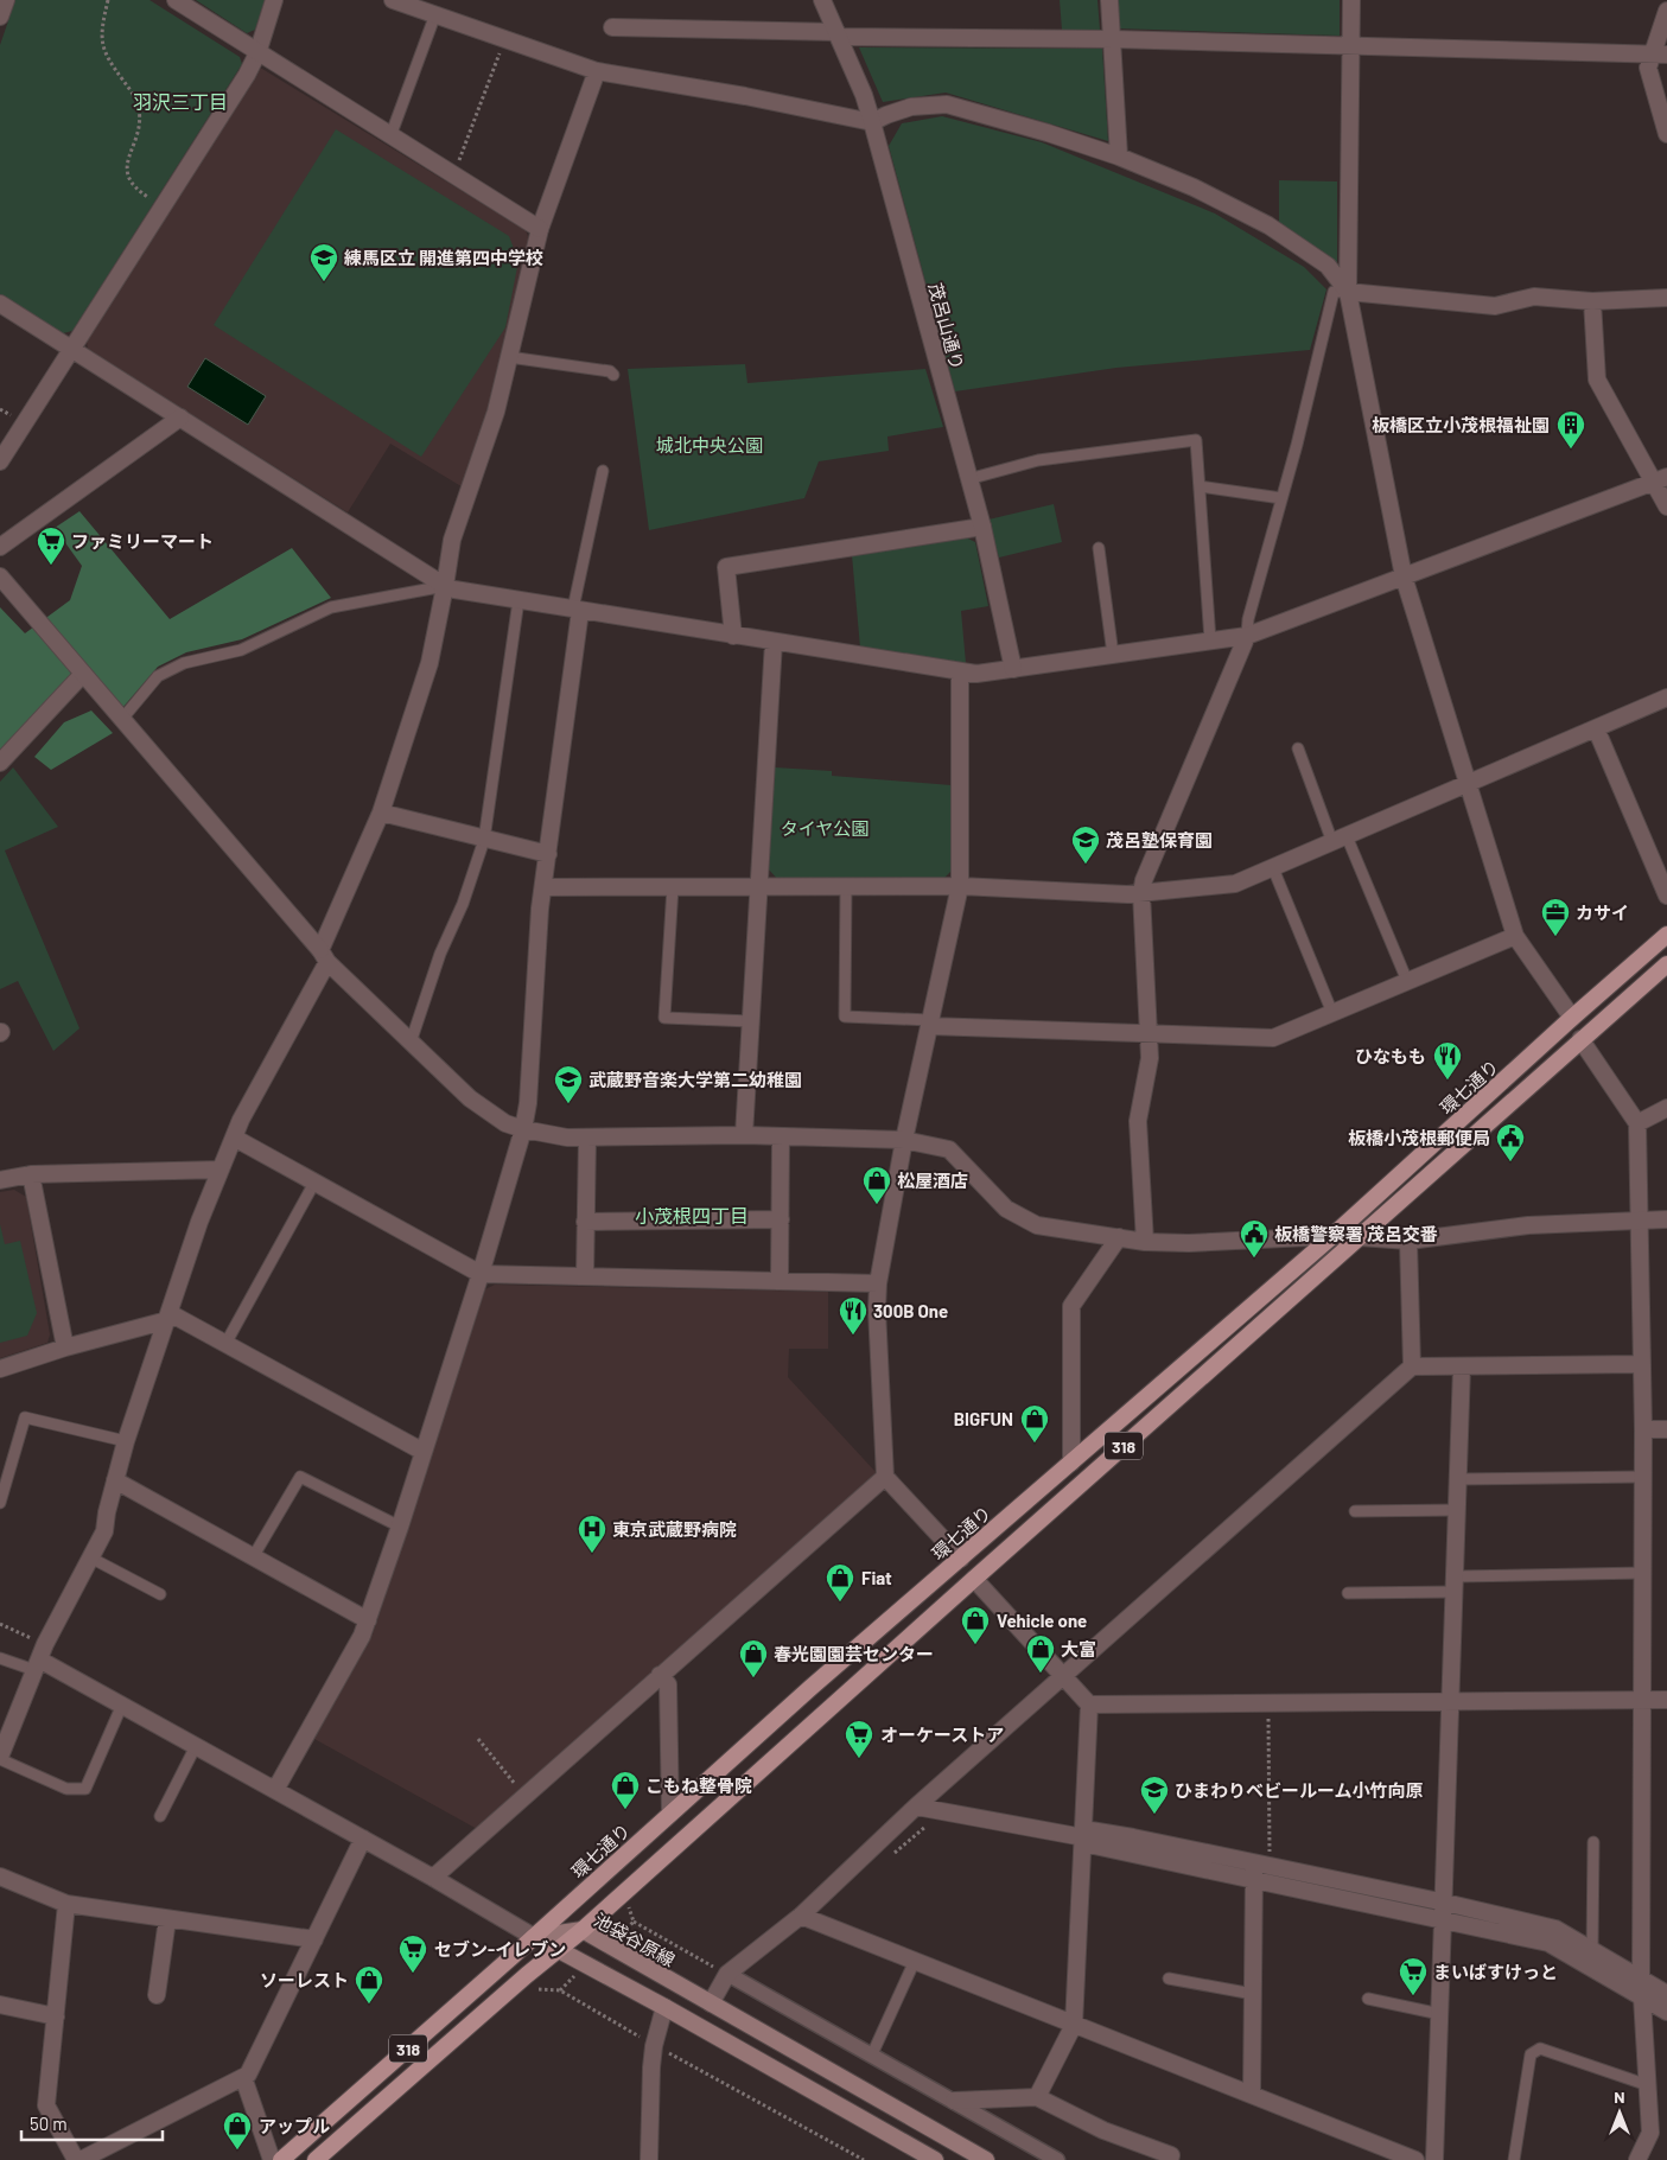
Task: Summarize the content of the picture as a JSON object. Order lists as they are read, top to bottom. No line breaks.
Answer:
{"streets":{"main road":["環七通り","318","池袋谷原線"],"street":["茂呂山通り"]},"crossings":[["環七通り","池袋谷原線"],["318","池袋谷原線"]],"districts":["羽沢三丁目","小茂根四丁目"],"parks":["城北中央公園","タイヤ公園"],"places":{"school or university":["練馬区立 開進第四中学校","茂呂塾保育園","武蔵野音楽大学第二幼稚園","ひまわりベビールーム小竹向原"],"building":["板橋区立小茂根福祉園"],"supermarket":["ファミリーマート","オーケーストア","セブン-イレブン","まいばすけっと"],"office":["カサイ"],"restaurant":["ひなもも","300B One"],"public building":["板橋小茂根郵便局","板橋警察署 茂呂交番"],"shop":["松屋酒店","BIGFUN","Fiat","Vehicle one","大富","春光園園芸センター","こもね整骨院","ソーレスト","アップル"],"hospital":["東京武蔵野病院"]},"scale_bar":"50 m","north":"top"}
